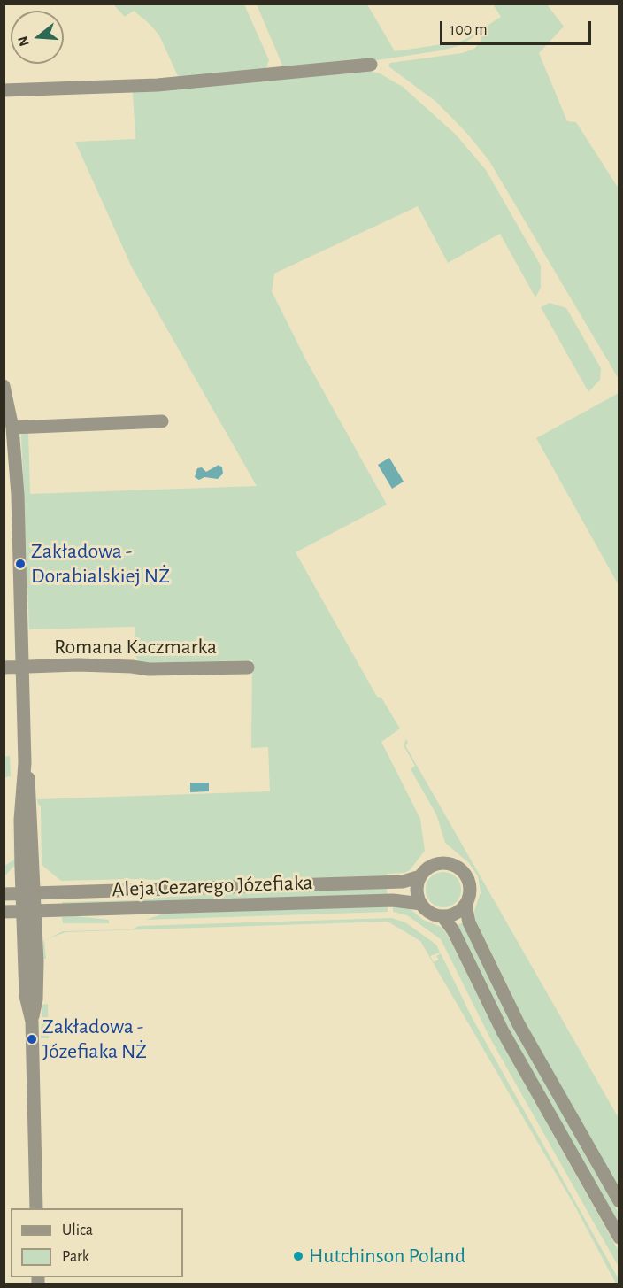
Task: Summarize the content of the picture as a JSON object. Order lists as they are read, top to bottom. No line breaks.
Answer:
{"streets":{"street":["Romana Kaczmarka","Aleja Cezarego Józefiaka"]},"places":["Zakładowa - Dorabialskiej NŻ","Zakładowa - Józefiaka NŻ","Hutchinson Poland"],"legend":["Ulica","Park"],"scale_bar":"100 m","north":"left"}
